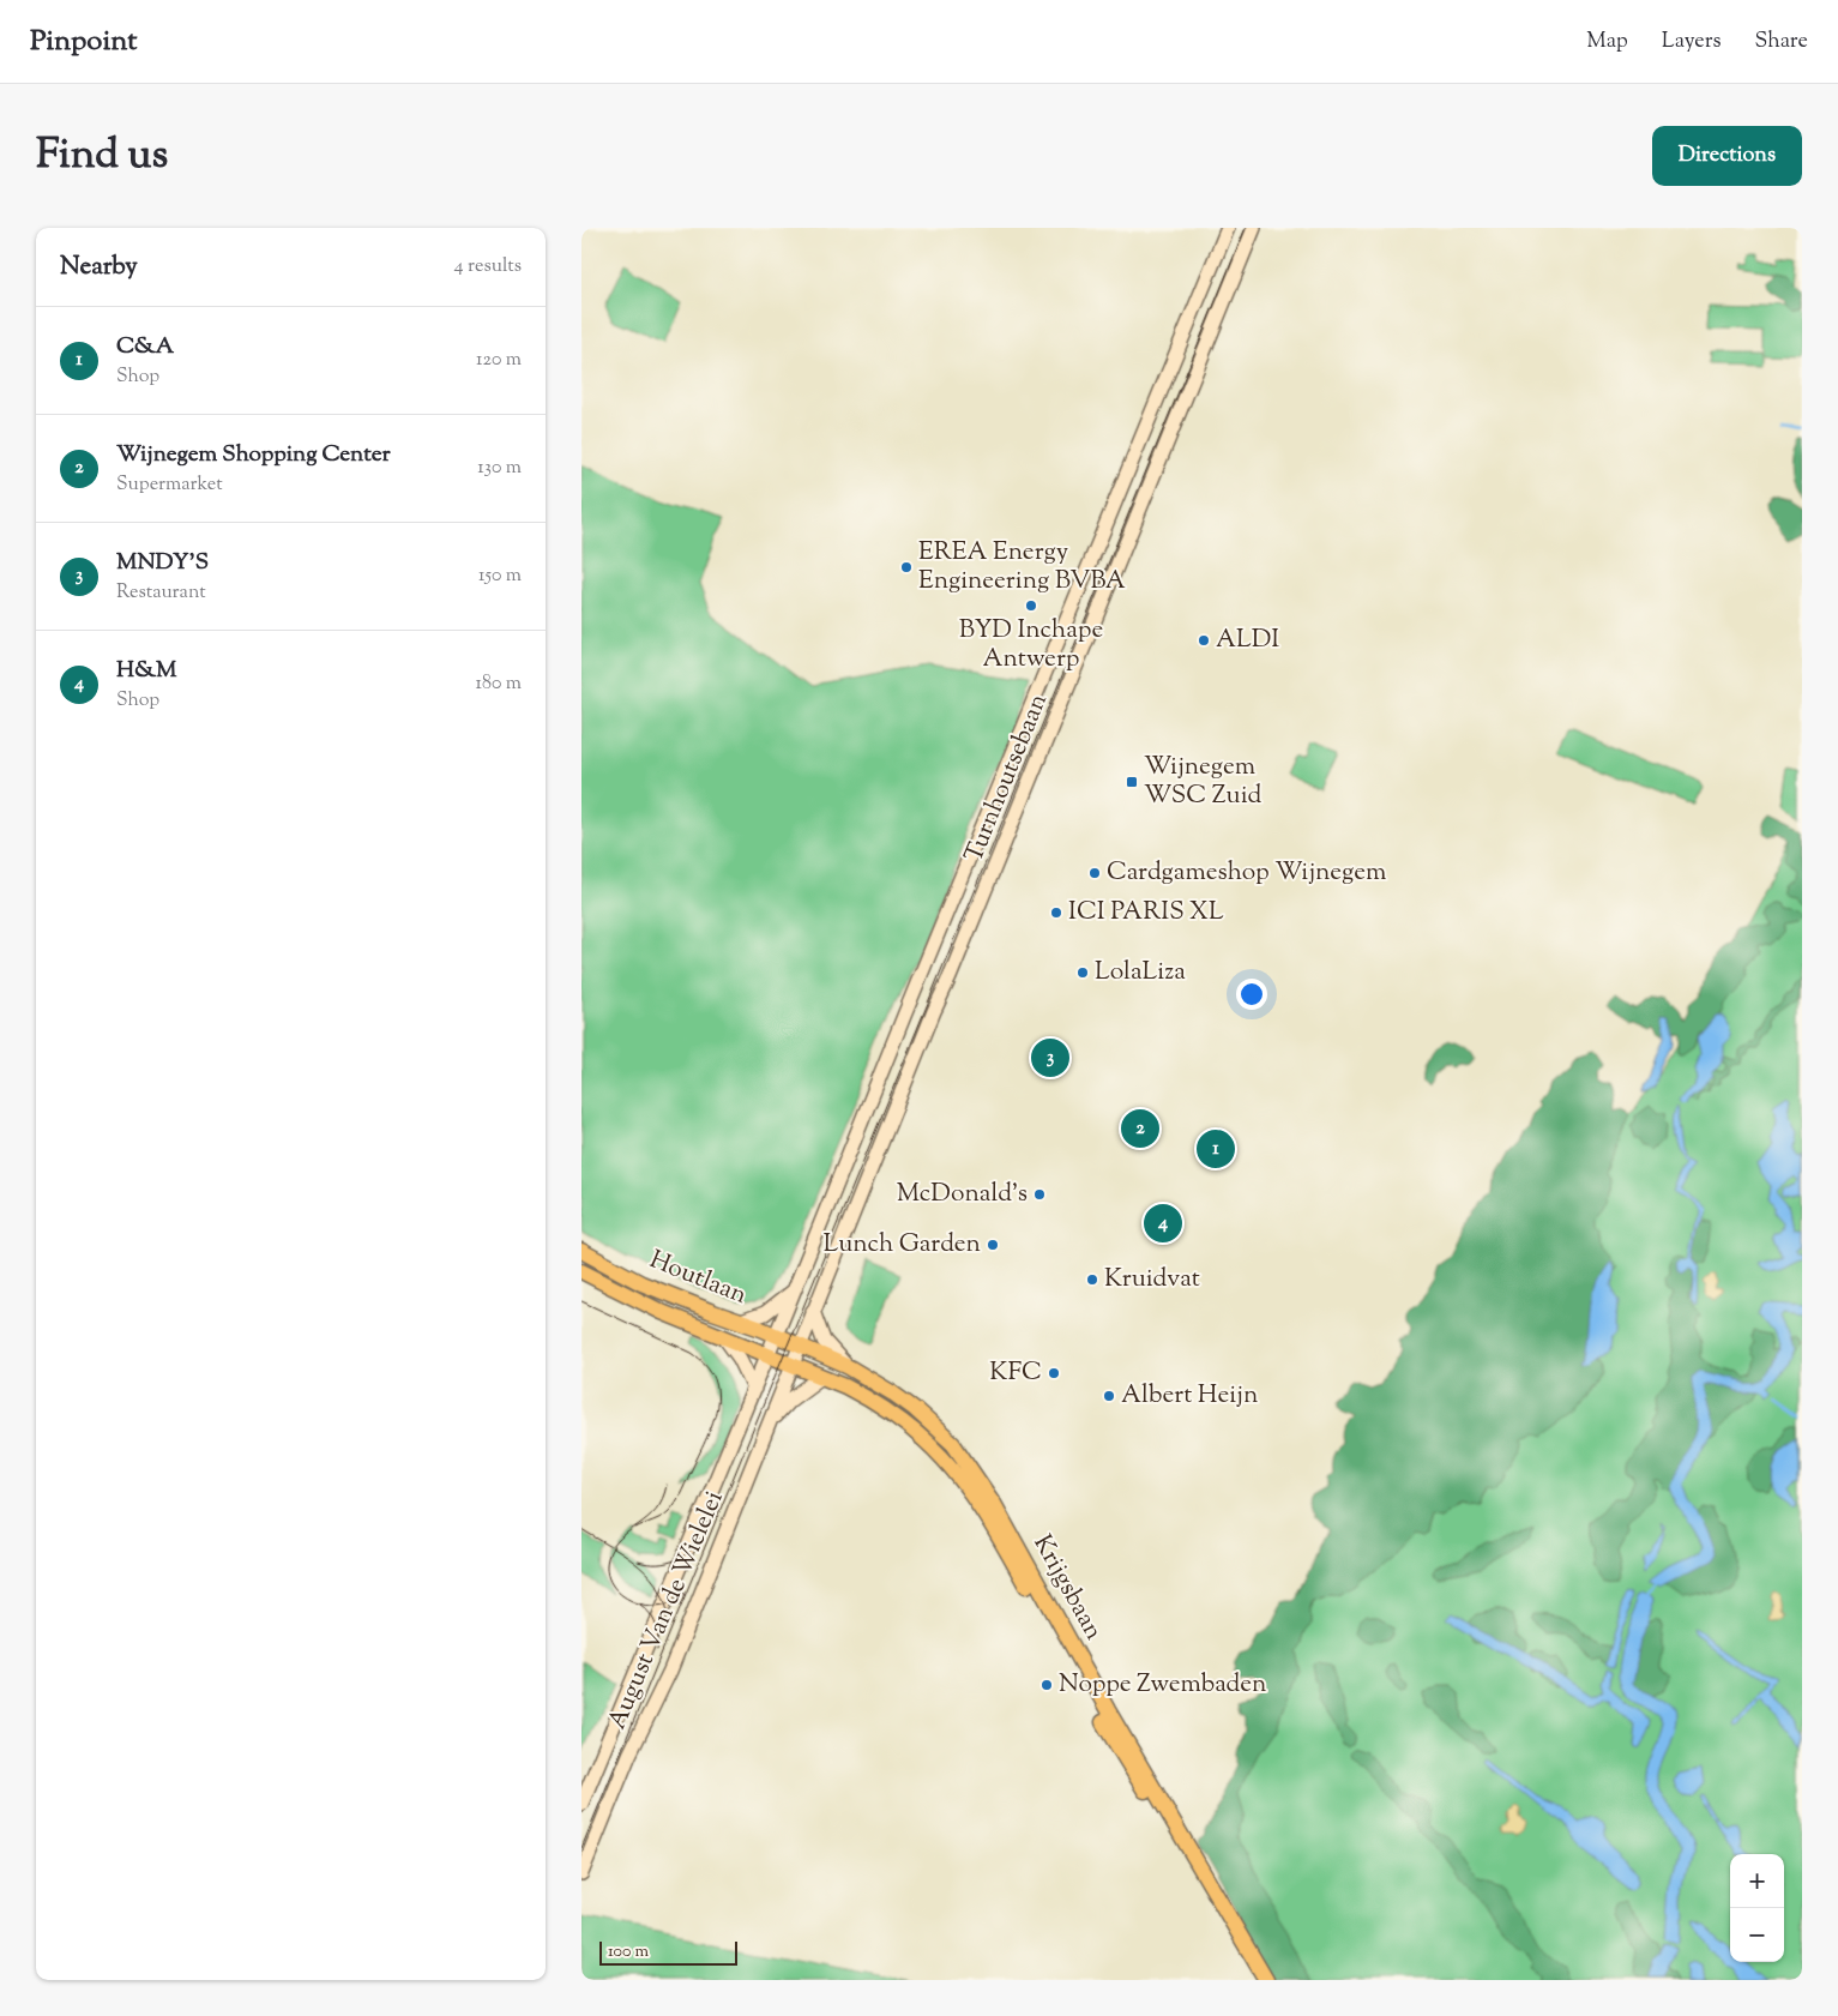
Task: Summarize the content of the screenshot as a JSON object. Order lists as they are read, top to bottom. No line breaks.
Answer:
{"streets":{"main road":["Turnhoutsebaan","Houtlaan","Krijgsbaan","August Van de Wielelei"]},"crossings":[["Turnhoutsebaan","Houtlaan"],["Turnhoutsebaan","Krijgsbaan"],["Turnhoutsebaan","August Van de Wielelei"],["Houtlaan","Krijgsbaan"],["Houtlaan","August Van de Wielelei"]],"places":{"other":["EREA Energy Engineering BVBA","BYD Inchape Antwerp","ALDI","Cardgameshop Wijnegem","ICI PARIS XL","LolaLiza","McDonald's","Lunch Garden","Kruidvat","KFC","Albert Heijn","Noppe Zwembaden"],"transit":["Wijnegem WSC Zuid"]},"scale_bar":"100 m","page":{"header":"Pinpoint","nav":["Map","Layers","Share"],"title":"Find us","buttons":"Directions","heading":["Nearby","4 results"],"list":[{"mark":"1","name":"C&A","note":"Shop","value":"120 m"},{"mark":"2","name":"Wijnegem Shopping Center","note":"Supermarket","value":"130 m"},{"mark":"3","name":"MNDY'S","note":"Restaurant","value":"150 m"},{"mark":"4","name":"H&M","note":"Shop","value":"180 m"}],"pins":["3","2","1","4"],"map_buttons":["+","−"],"scale":"100 m"}}
